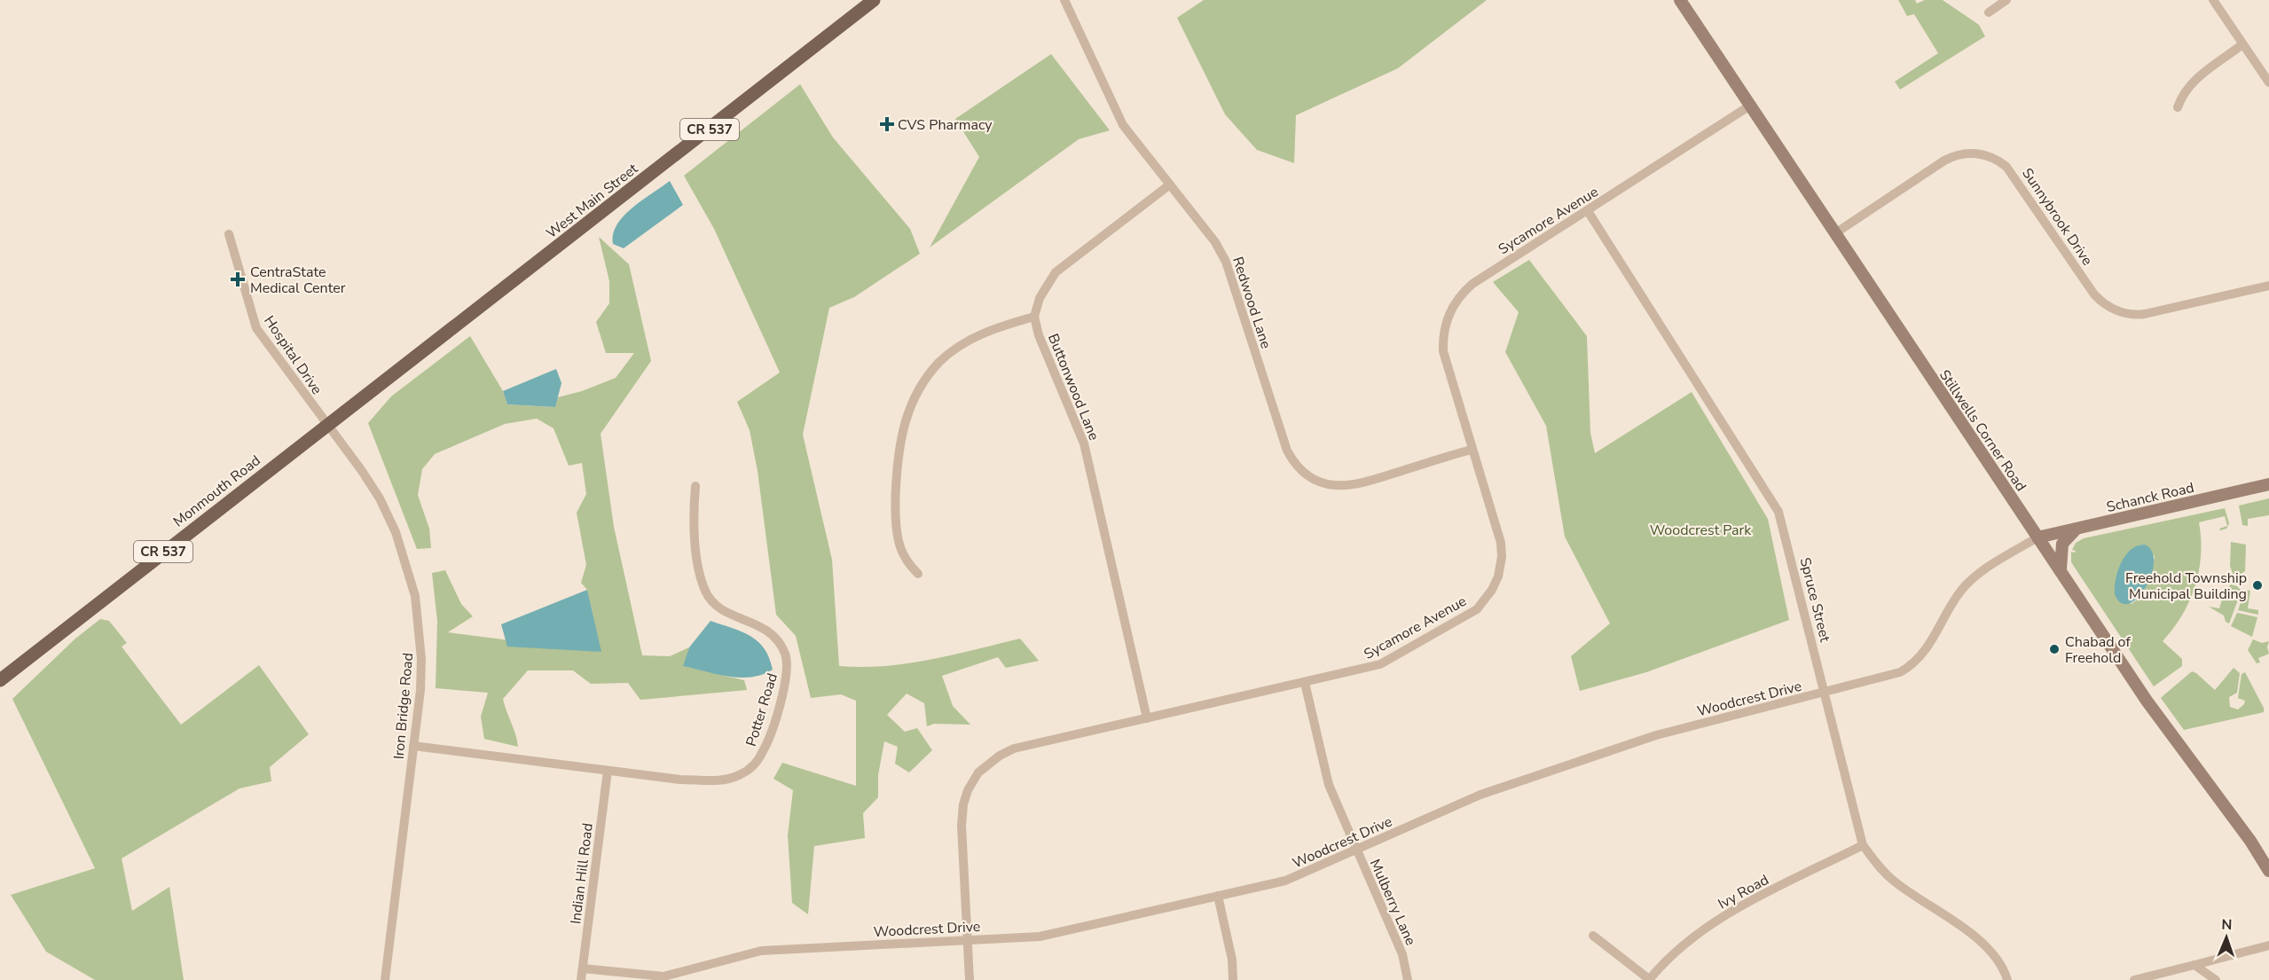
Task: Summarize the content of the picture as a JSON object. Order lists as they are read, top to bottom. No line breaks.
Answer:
{"streets":{"main road":["CR 537","West Main Street","Monmouth Road"],"street":["Sunnybrook Drive","Sycamore Avenue","Redwood Lane","Hospital Drive","Buttonwood Lane","Stillwells Corner Road","Schanck Road","Spruce Street","Woodcrest Drive","Iron Bridge Road","Potter Road","Indian Hill Road","Ivy Road","Mulberry Lane"]},"crossings":[["West Main Street","Hospital Drive"],["West Main Street","Monmouth Road"],["West Main Street","Iron Bridge Road"],["Sunnybrook Drive","Stillwells Corner Road"],["Sycamore Avenue","Redwood Lane"],["Sycamore Avenue","Buttonwood Lane"],["Sycamore Avenue","Stillwells Corner Road"],["Sycamore Avenue","Spruce Street"],["Sycamore Avenue","Woodcrest Drive"],["Sycamore Avenue","Mulberry Lane"],["Hospital Drive","Monmouth Road"],["Hospital Drive","Iron Bridge Road"],["Stillwells Corner Road","Schanck Road"],["Stillwells Corner Road","Woodcrest Drive"],["Monmouth Road","Iron Bridge Road"],["Schanck Road","Woodcrest Drive"],["Spruce Street","Woodcrest Drive"],["Spruce Street","Ivy Road"],["Woodcrest Drive","Indian Hill Road"],["Woodcrest Drive","Mulberry Lane"],["Iron Bridge Road","Potter Road"],["Potter Road","Indian Hill Road"]],"parks":["Woodcrest Park"],"places":{"health":["CVS Pharmacy","CentraState Medical Center"],"other":["Freehold Township Municipal Building","Chabad of Freehold"]},"north":"top"}
